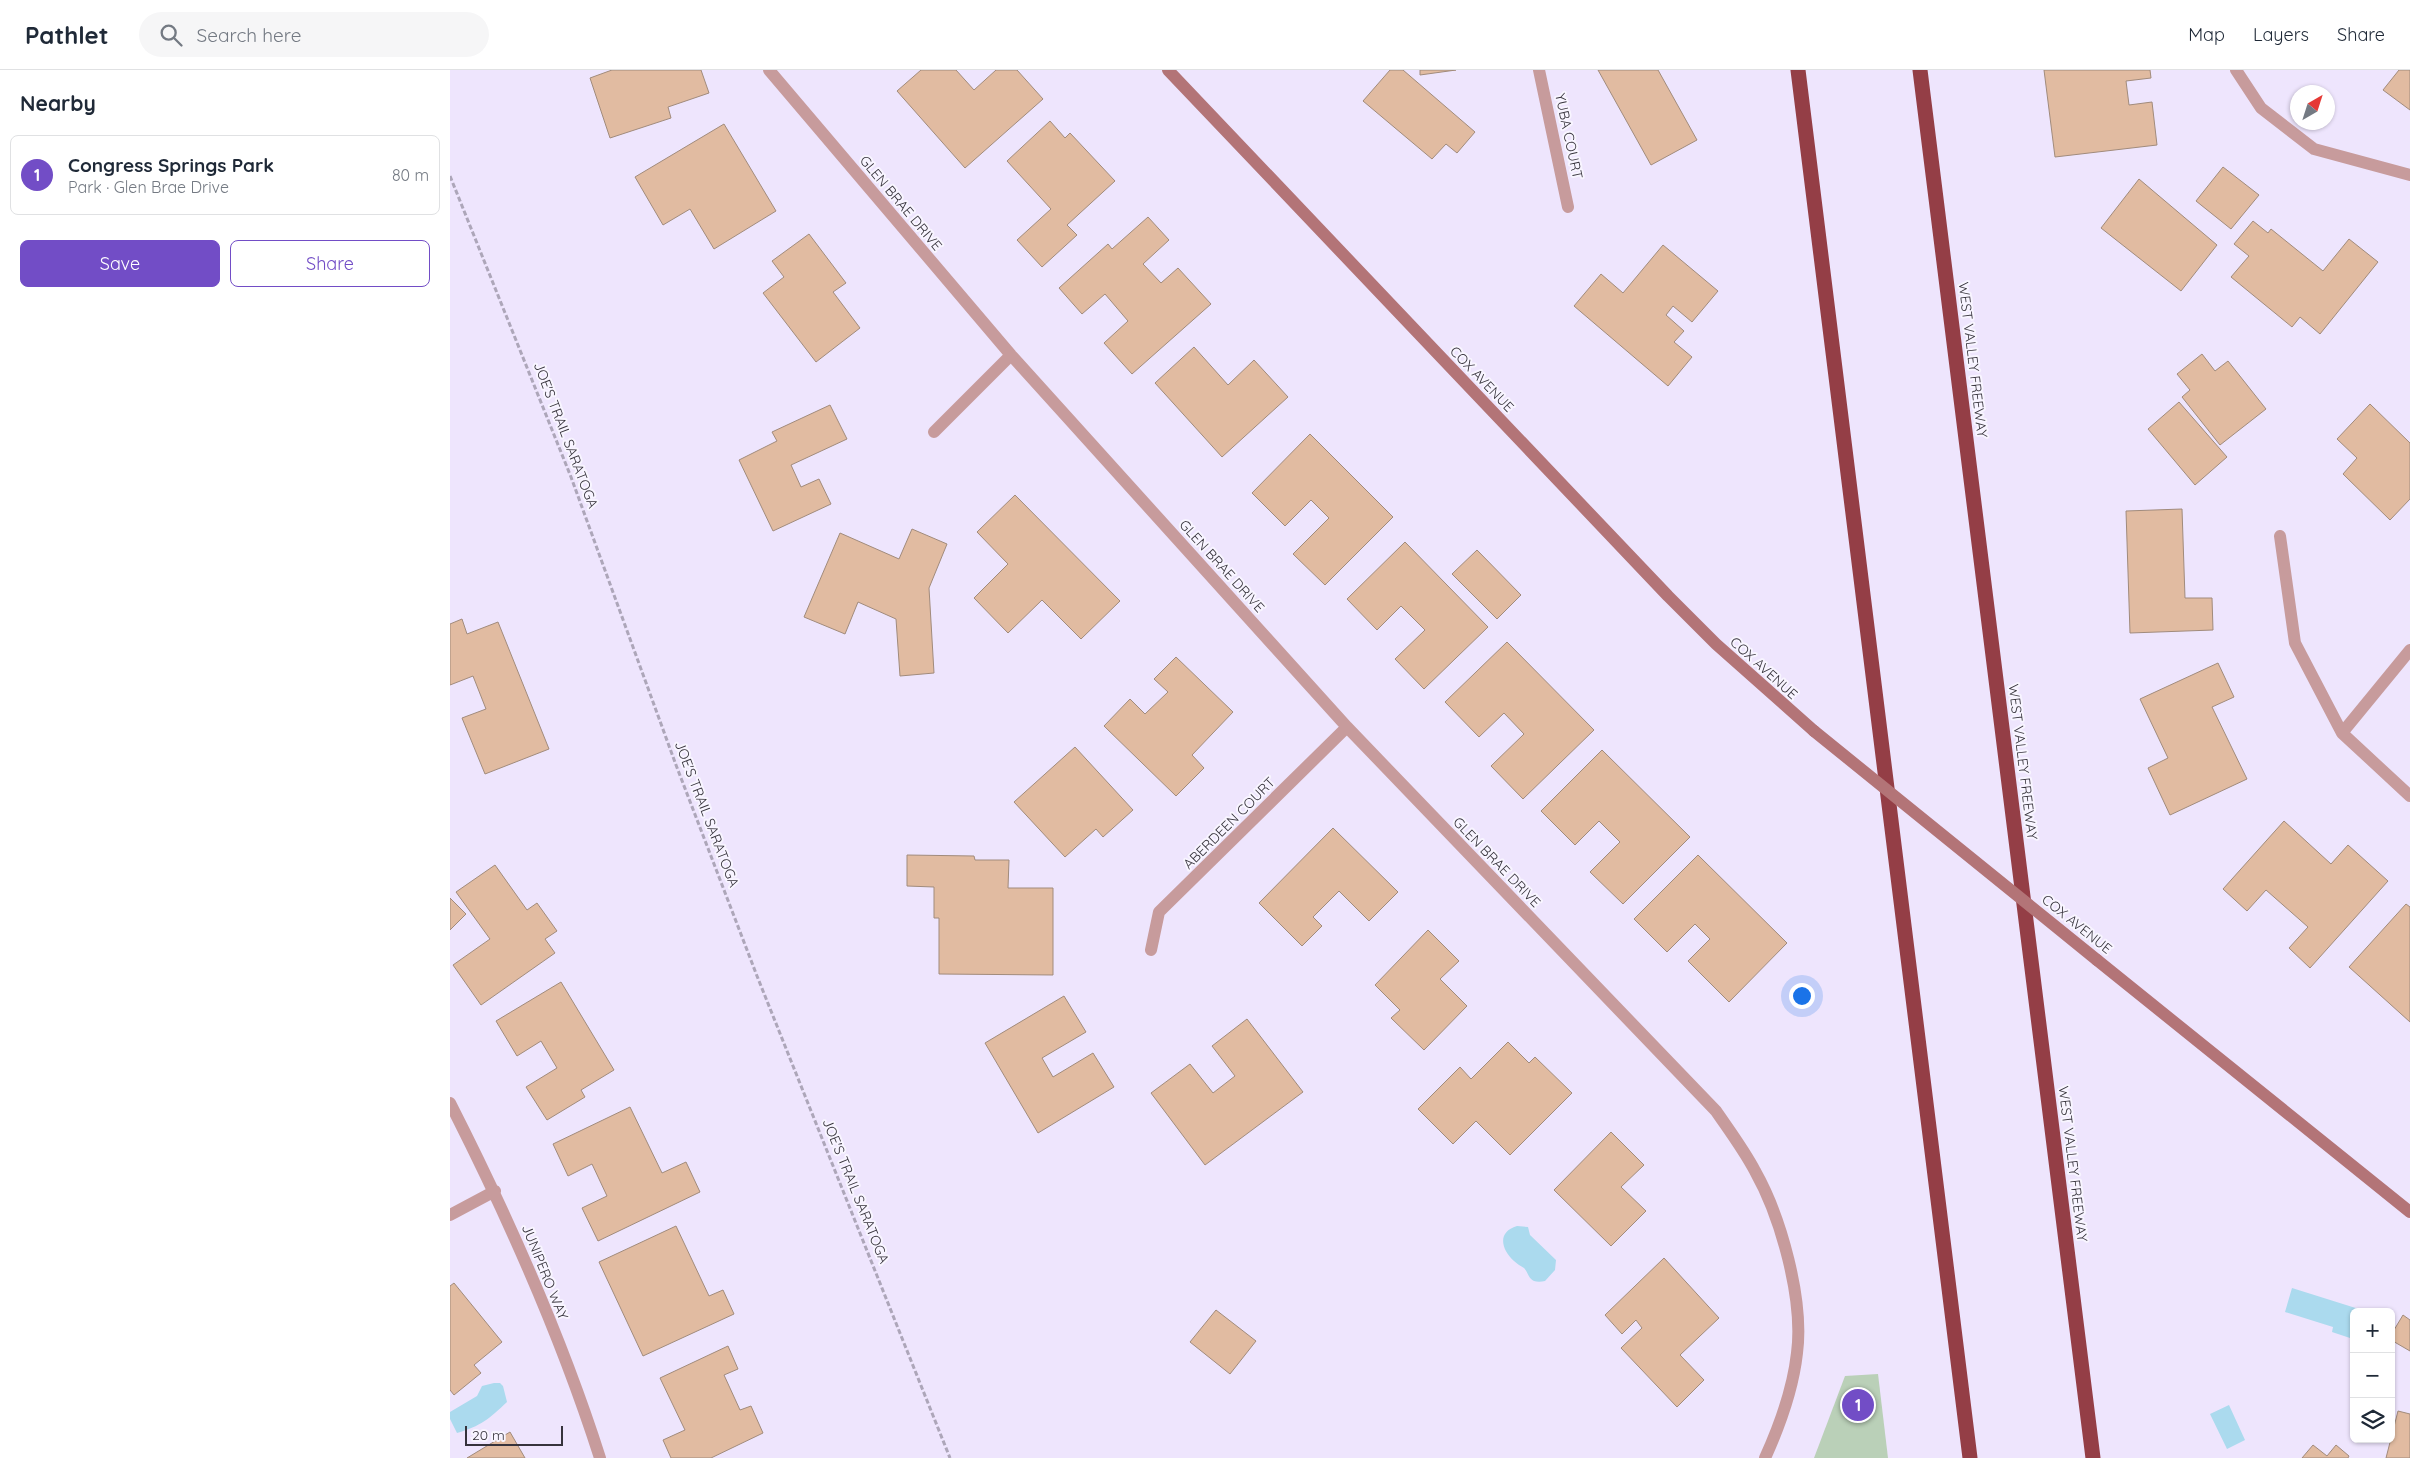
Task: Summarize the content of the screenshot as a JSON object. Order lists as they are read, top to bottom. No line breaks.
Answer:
{"streets":{"highway":["WEST VALLEY FREEWAY"],"main road":["COX AVENUE"],"street":["YUBA COURT","GLEN BRAE DRIVE","ABERDEEN COURT","JUNIPERO WAY"],"path":["JOE'S TRAIL SARATOGA"]},"crossings":[["GLEN BRAE DRIVE","ABERDEEN COURT"]],"scale_bar":"20 m","north":"top right","page":{"header":"Pathlet","search":"Search here","nav":["Map","Layers","Share"],"heading":"Nearby","list":[{"mark":"1","name":"Congress Springs Park","note":"Park · Glen Brae Drive","value":"80 m"}],"buttons":["Save","Share"],"map_buttons":["+","−"],"pins":"1","scale":"20 m"}}
